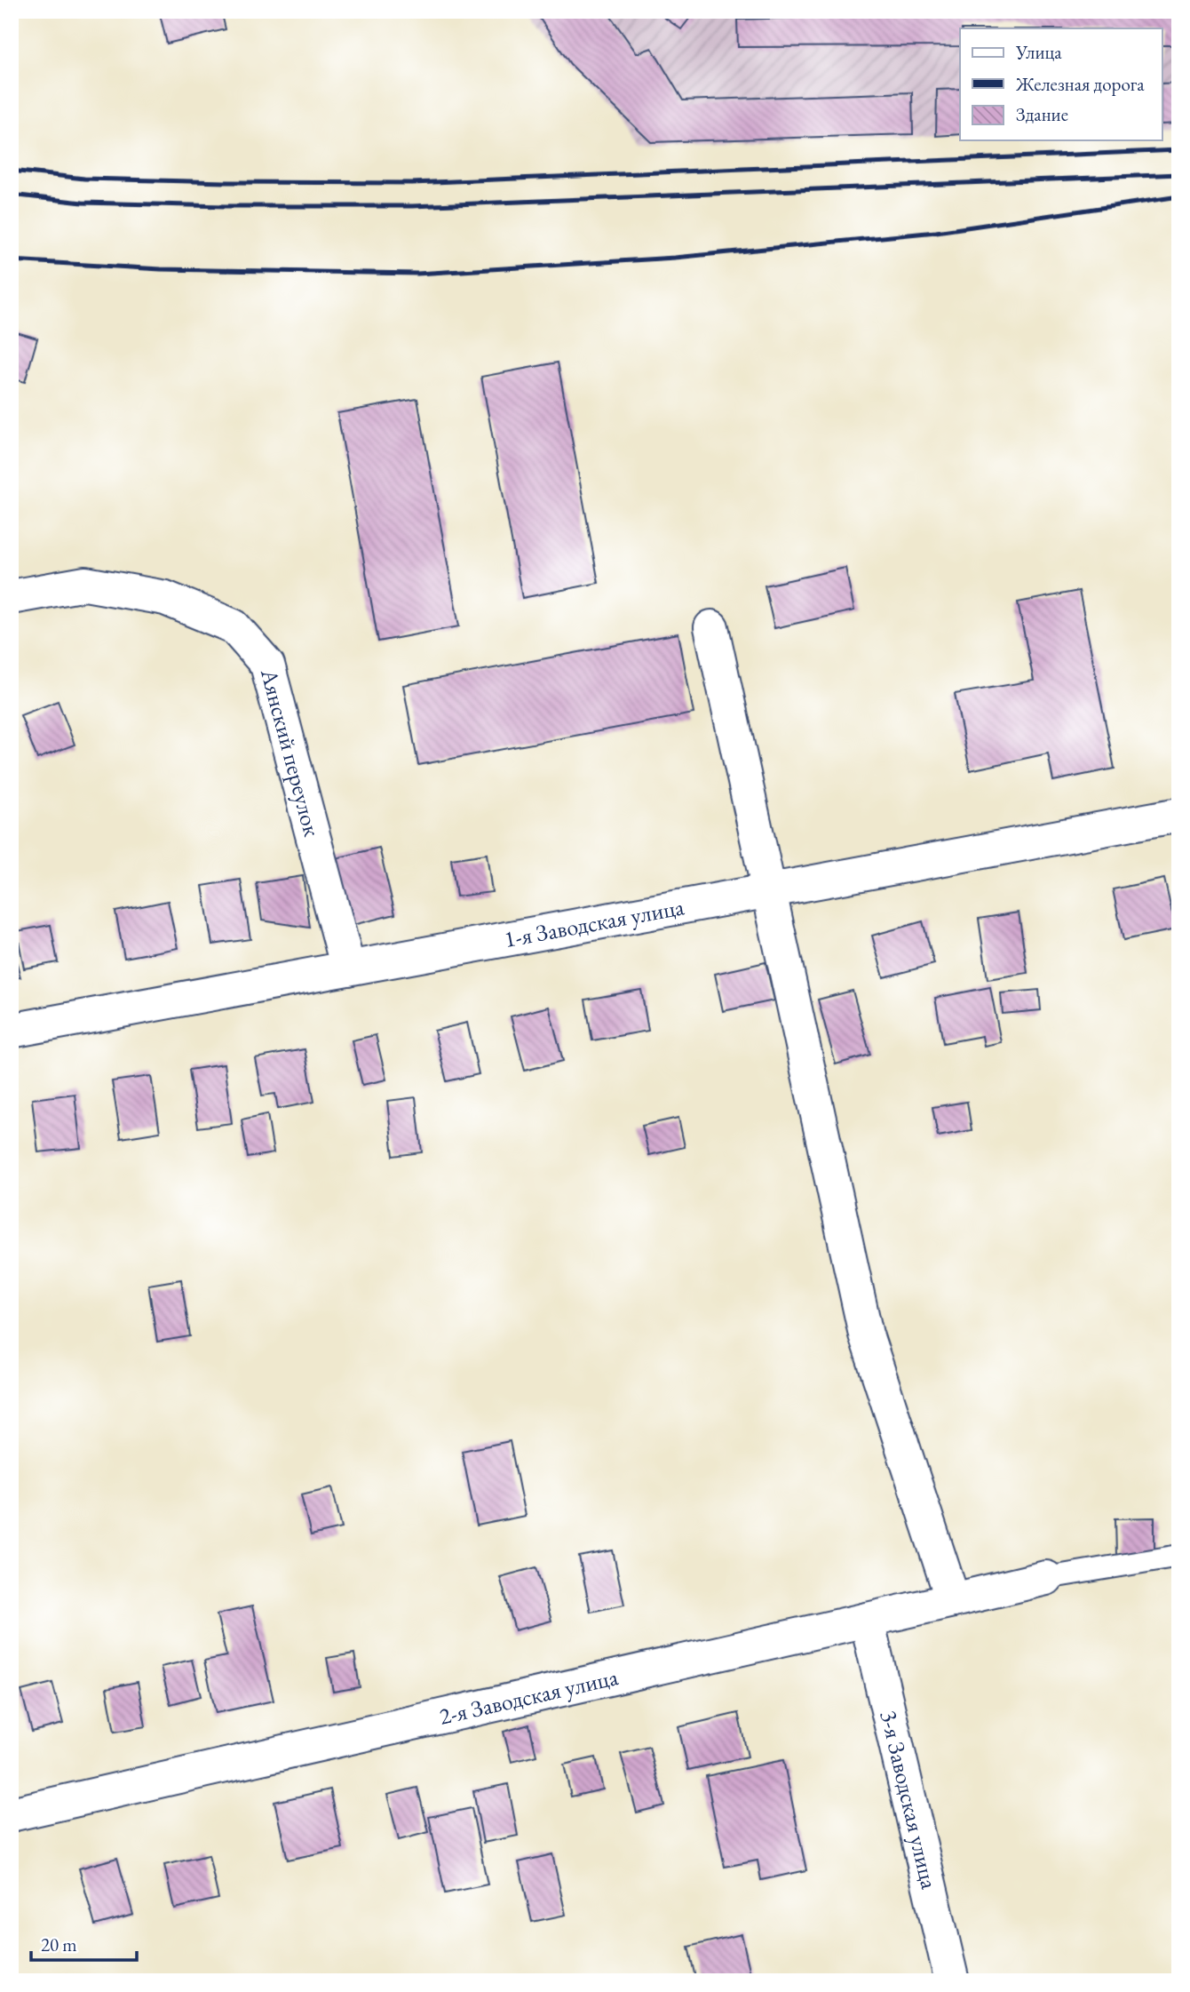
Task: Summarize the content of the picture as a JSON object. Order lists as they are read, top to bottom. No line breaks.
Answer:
{"streets":{"street":["Аянский переулок","1-я Заводская улица","2-я Заводская улица","3-я Заводская улица"]},"crossings":[["Аянский переулок","1-я Заводская улица"],["2-я Заводская улица","3-я Заводская улица"]],"legend":["Улица","Железная дорога","Здание"],"scale_bar":"20 m"}
